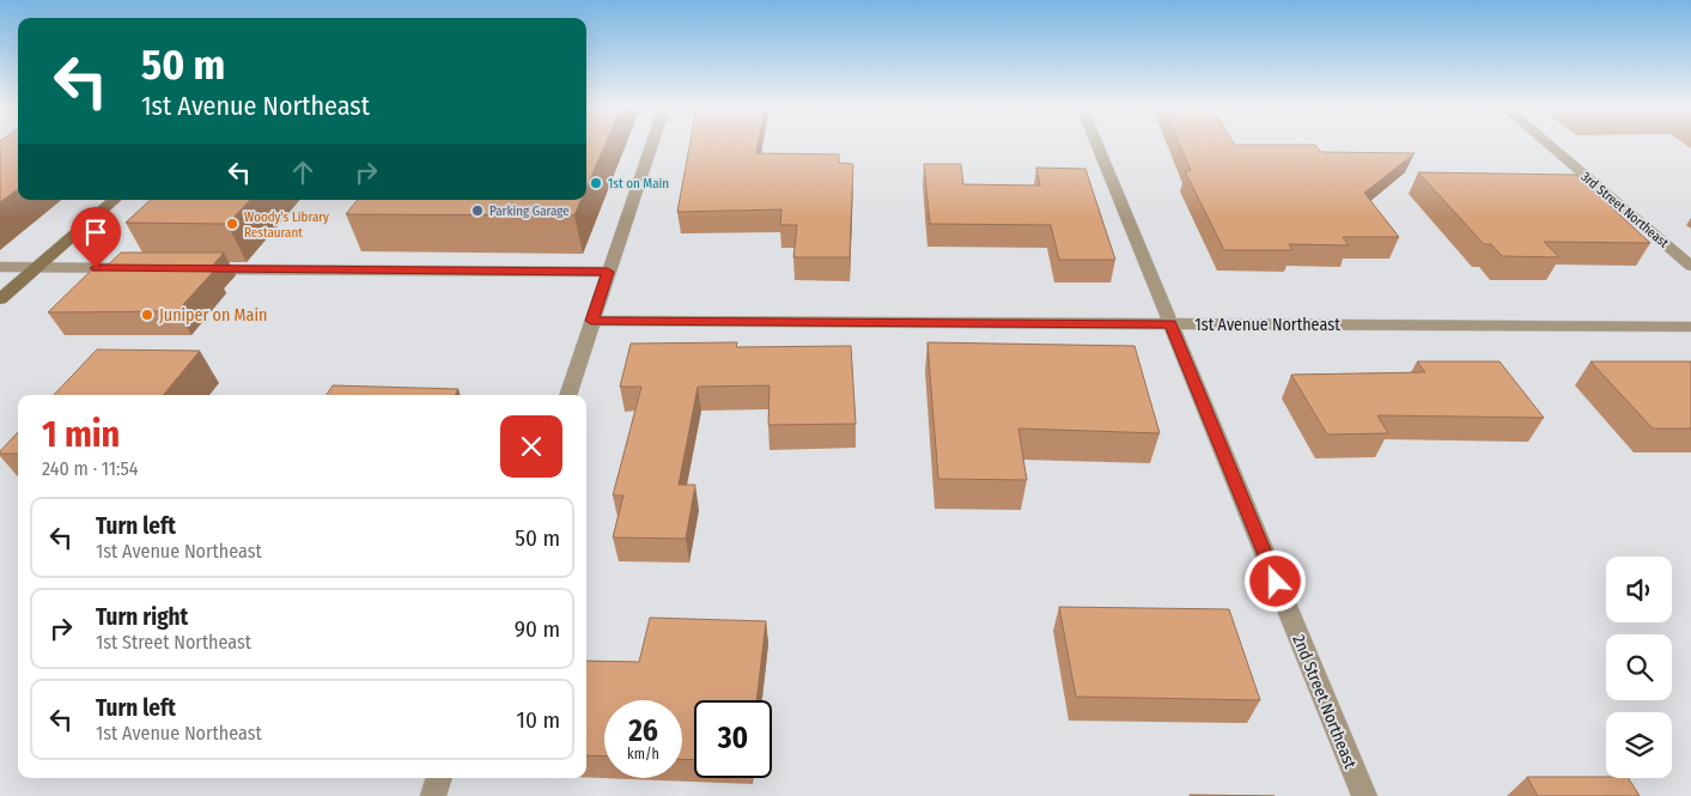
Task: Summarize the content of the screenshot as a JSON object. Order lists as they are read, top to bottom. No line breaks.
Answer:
{"streets":{"street":["3rd Street Northeast","1st Avenue Northeast","2nd Street Northeast"]},"crossings":[["1st Avenue Northeast","2nd Street Northeast"]],"places":["1st on Main","Parking Garage","Woody's Library Restaurant","Juniper on Main"],"page":{"turn":["50 m","1st Avenue Northeast"],"heading":["1 min","240 m · 11:54"],"list":[{"name":"Turn left","note":"1st Avenue Northeast","value":"50 m"},{"name":"Turn right","note":"1st Street Northeast","value":"90 m"},{"name":"Turn left","note":"1st Avenue Northeast","value":"10 m"}],"speed":"26 km/h","limit":"30"}}
